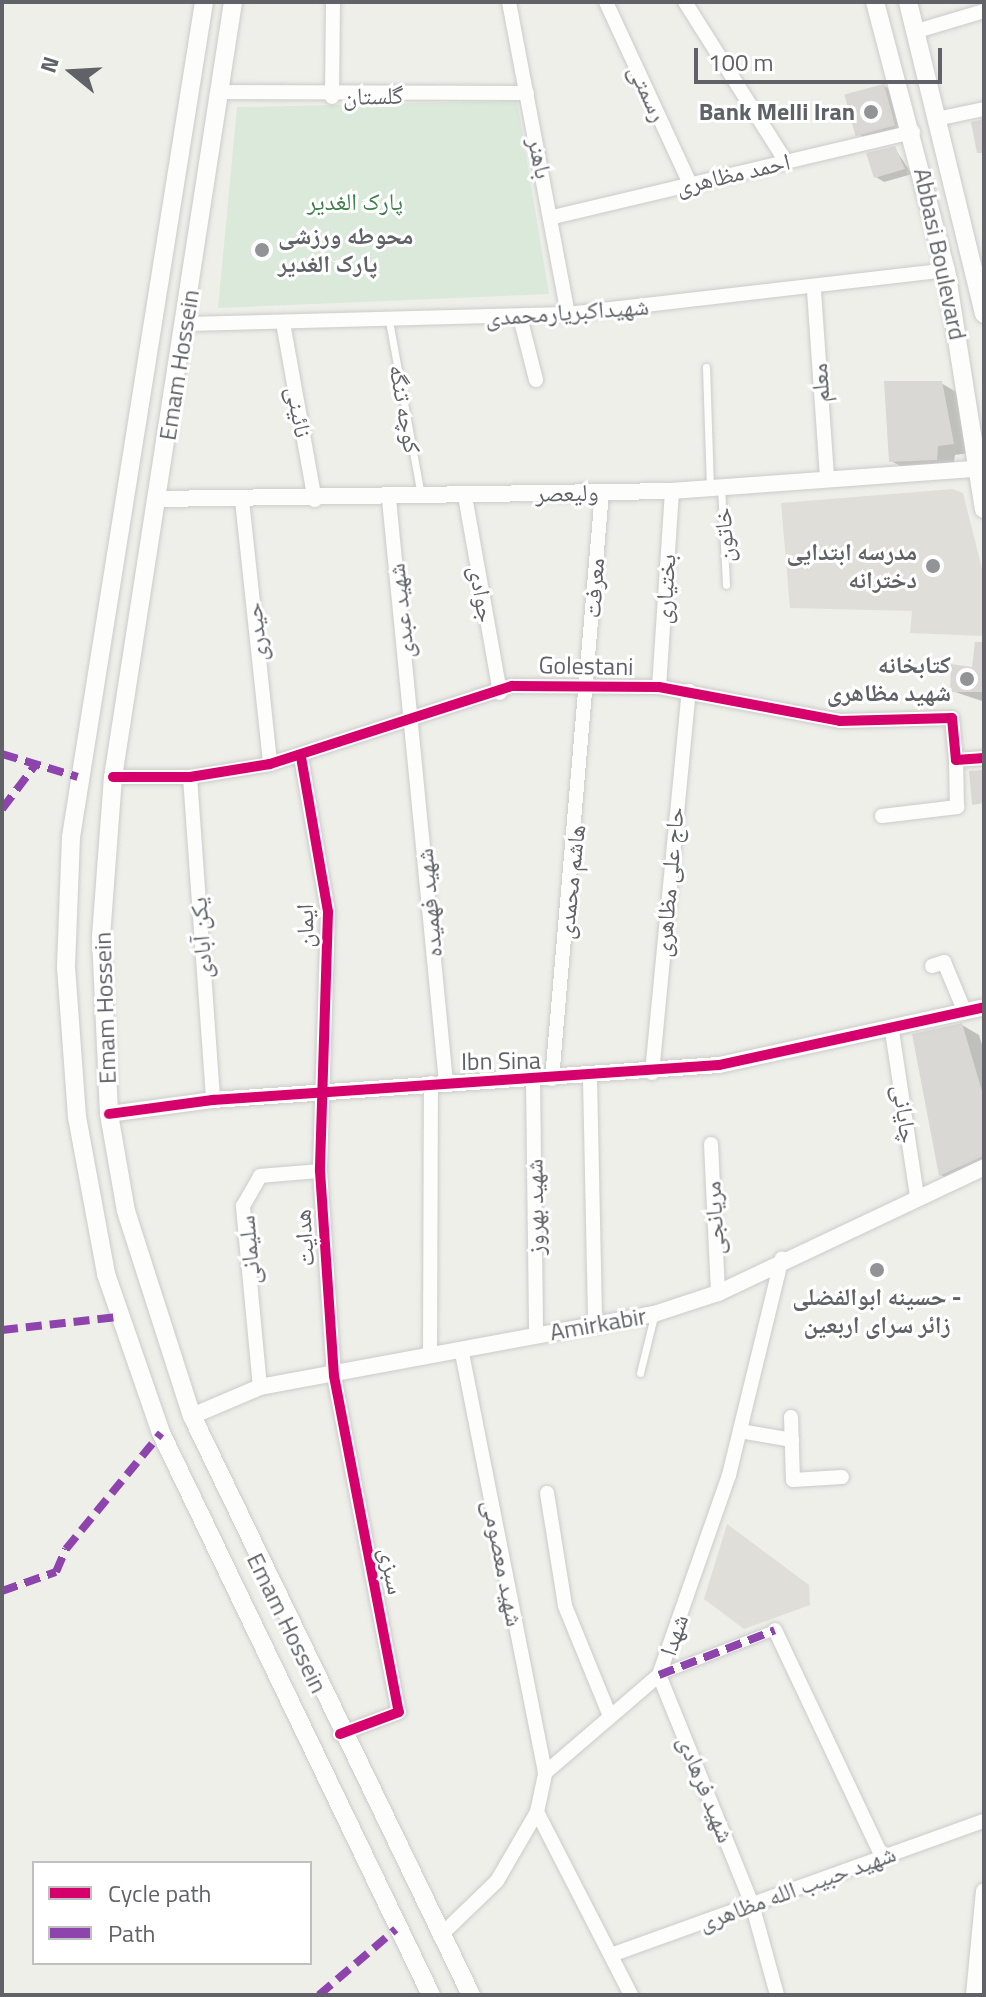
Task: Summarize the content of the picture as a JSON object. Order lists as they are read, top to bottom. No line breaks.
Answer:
{"streets":{"main road":["Abbasi Boulevard","Emam Hossein"],"street":["رسمتی","گلستان","باهنر","احمد مظاهری","شهیداکبریارمحمدی","معلم","نائینی","ولیعصر","معرفت","بختیاری","جوادی","شهید عبدی","حیدری","Golestani","هاشم محمدی","حاج علی مظاهری","شهید فهمیده","ایمان","یکن آبادی","Ibn Sina","چایانی","شهید بهروز","مریانجی","هدایت","سلیمانی","Amirkabir","شهید معصومی","سبزی","شهدا","شهید فرهادی","شهید حبیب الله مظاهری"],"lane":["کوچه تنگه","خاتون"]},"crossings":[["رسمتی","احمد مظاهری"],["گلستان","باهنر"],["گلستان","Emam Hossein"],["باهنر","احمد مظاهری"],["باهنر","شهیداکبریارمحمدی"],["احمد مظاهری","Abbasi Boulevard"],["Abbasi Boulevard","شهیداکبریارمحمدی"],["Abbasi Boulevard","ولیعصر"],["شهیداکبریارمحمدی","Emam Hossein"],["شهیداکبریارمحمدی","معلم"],["شهیداکبریارمحمدی","کوچه تنگه"],["شهیداکبریارمحمدی","نائینی"],["Emam Hossein","ولیعصر"],["Emam Hossein","Golestani"],["Emam Hossein","Ibn Sina"],["Emam Hossein","Amirkabir"],["Emam Hossein","سبزی"],["معلم","ولیعصر"],["کوچه تنگه","ولیعصر"],["نائینی","ولیعصر"],["ولیعصر","خاتون"],["ولیعصر","معرفت"],["ولیعصر","بختیاری"],["ولیعصر","جوادی"],["ولیعصر","شهید عبدی"],["ولیعصر","حیدری"],["معرفت","Golestani"],["معرفت","هاشم محمدی"],["بختیاری","Golestani"],["جوادی","Golestani"],["شهید عبدی","Golestani"],["شهید عبدی","شهید فهمیده"],["حیدری","Golestani"],["Golestani","هاشم محمدی"],["Golestani","حاج علی مظاهری"],["Golestani","شهید فهمیده"],["Golestani","ایمان"],["Golestani","یکن آبادی"],["هاشم محمدی","Ibn Sina"],["حاج علی مظاهری","Ibn Sina"],["شهید فهمیده","Ibn Sina"],["شهید فهمیده","Amirkabir"],["ایمان","Ibn Sina"],["ایمان","هدایت"],["یکن آبادی","Ibn Sina"],["Ibn Sina","چایانی"],["Ibn Sina","شهید بهروز"],["Ibn Sina","هدایت"],["چایانی","Amirkabir"],["شهید بهروز","Amirkabir"],["مریانجی","Amirkabir"],["هدایت","سلیمانی"],["هدایت","Amirkabir"],["هدایت","سبزی"],["سلیمانی","Amirkabir"],["Amirkabir","شهید معصومی"],["Amirkabir","سبزی"],["Amirkabir","شهدا"],["شهید معصومی","شهدا"],["شهدا","شهید فرهادی"],["شهید فرهادی","شهید حبیب الله مظاهری"]],"parks":["پارک الغدیر"],"places":["Bank Melli Iran","محوطه ورزشی پارک الغدیر","مدرسه ابتدایی دخترانه","کتابخانه شهید مظاهری","حسینه ابوالفضلی - زائر سرای اربعین"],"legend":["Cycle path","Path"],"scale_bar":"100 m","north":"left"}
